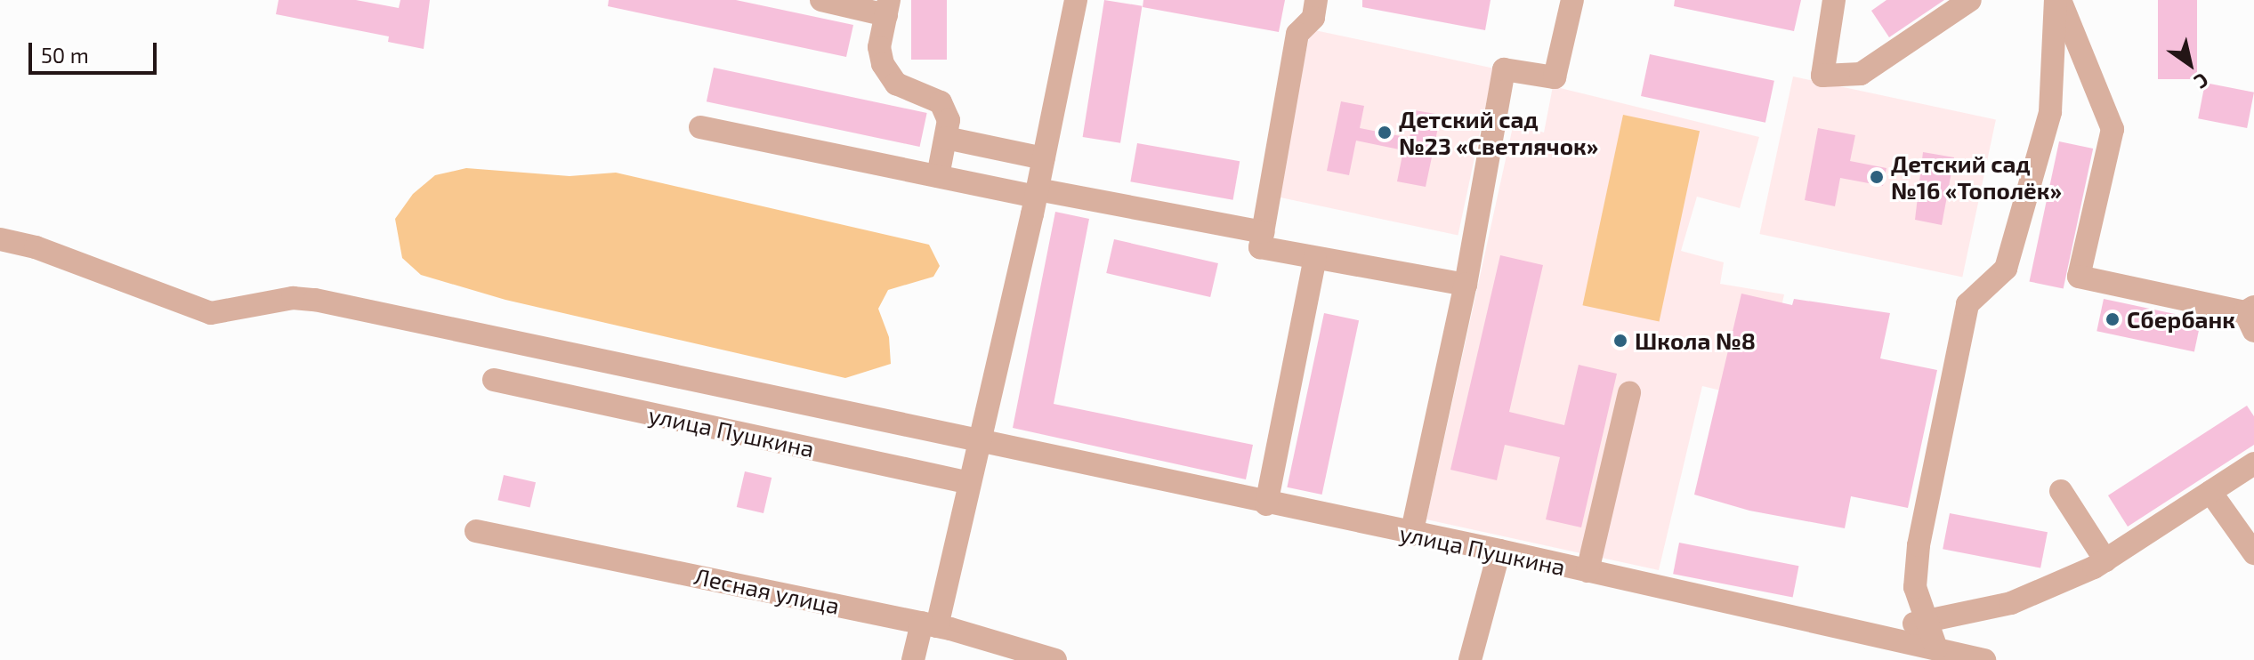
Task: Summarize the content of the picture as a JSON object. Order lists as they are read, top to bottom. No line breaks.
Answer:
{"streets":{"street":["улица Пушкина","Лесная улица"]},"places":["Детский сад №23 «Светлячок»","Детский сад №16 «Тополёк»","Сбербанк","Школа №8"],"scale_bar":"50 m","north":"bottom right"}
